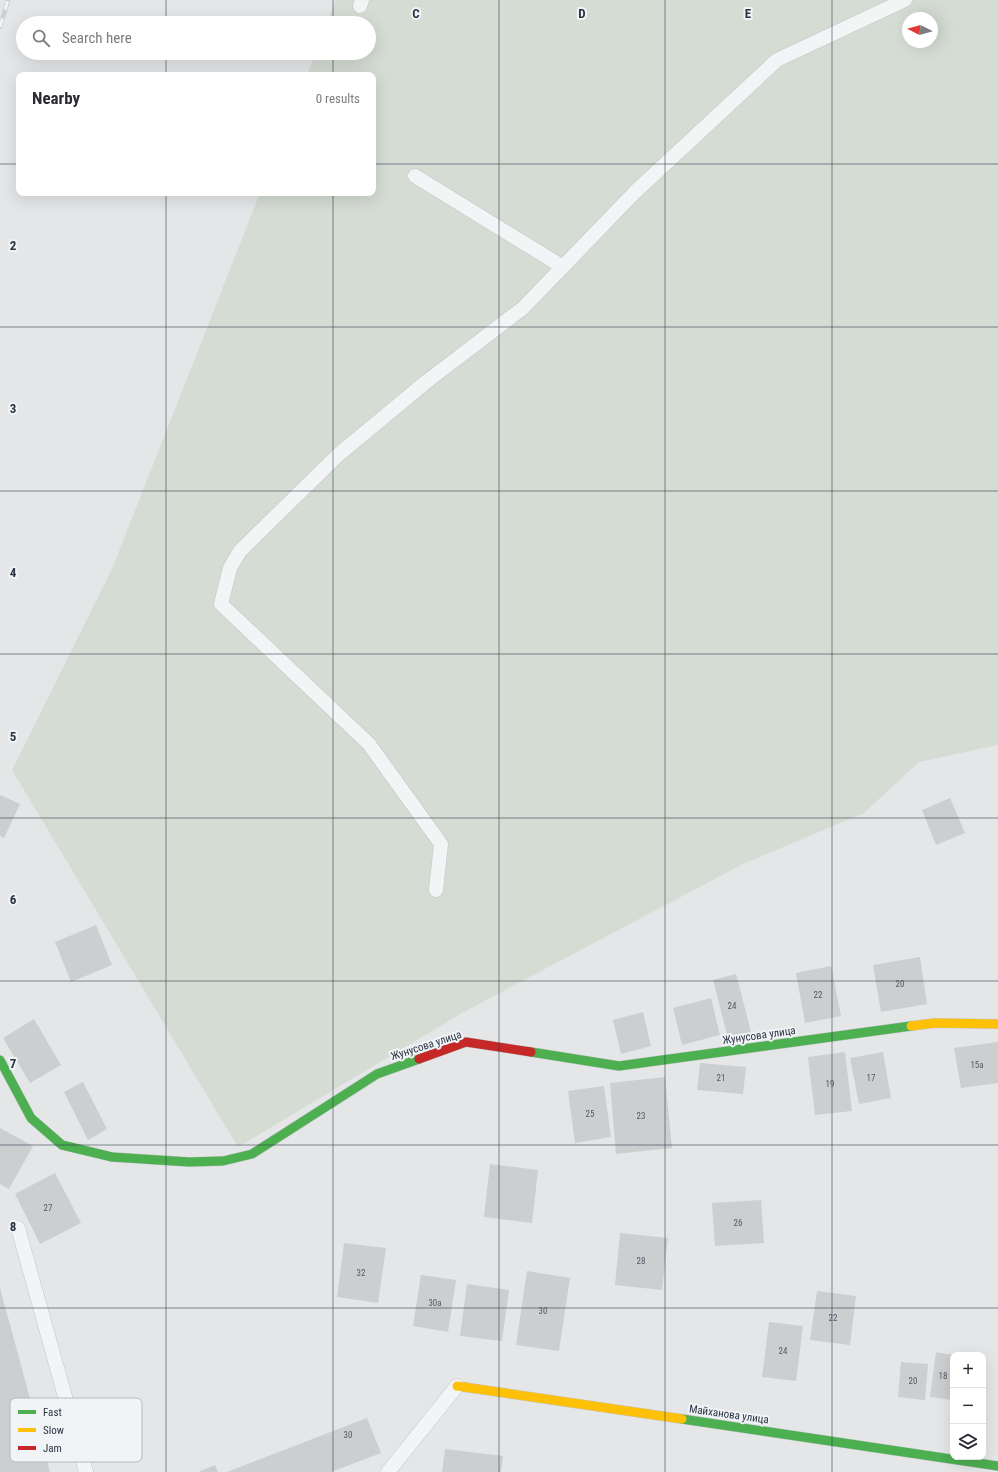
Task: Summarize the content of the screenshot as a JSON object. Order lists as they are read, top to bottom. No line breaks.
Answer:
{"streets":{"street":["Жунусова улица","Майханова улица"]},"house_numbers":["20","22","24","15а","21","17","19","25","23","27","26","28","32","30а","30","22","24","18","20","30"],"legend":["Fast","Slow","Jam"],"north":"left","page":{"search":"Search here","heading":["Nearby","0 results"],"map_buttons":["+","−"]},"grid":{"columns":["C","D","E"],"rows":["2","3","4","5","6","7","8"]}}
